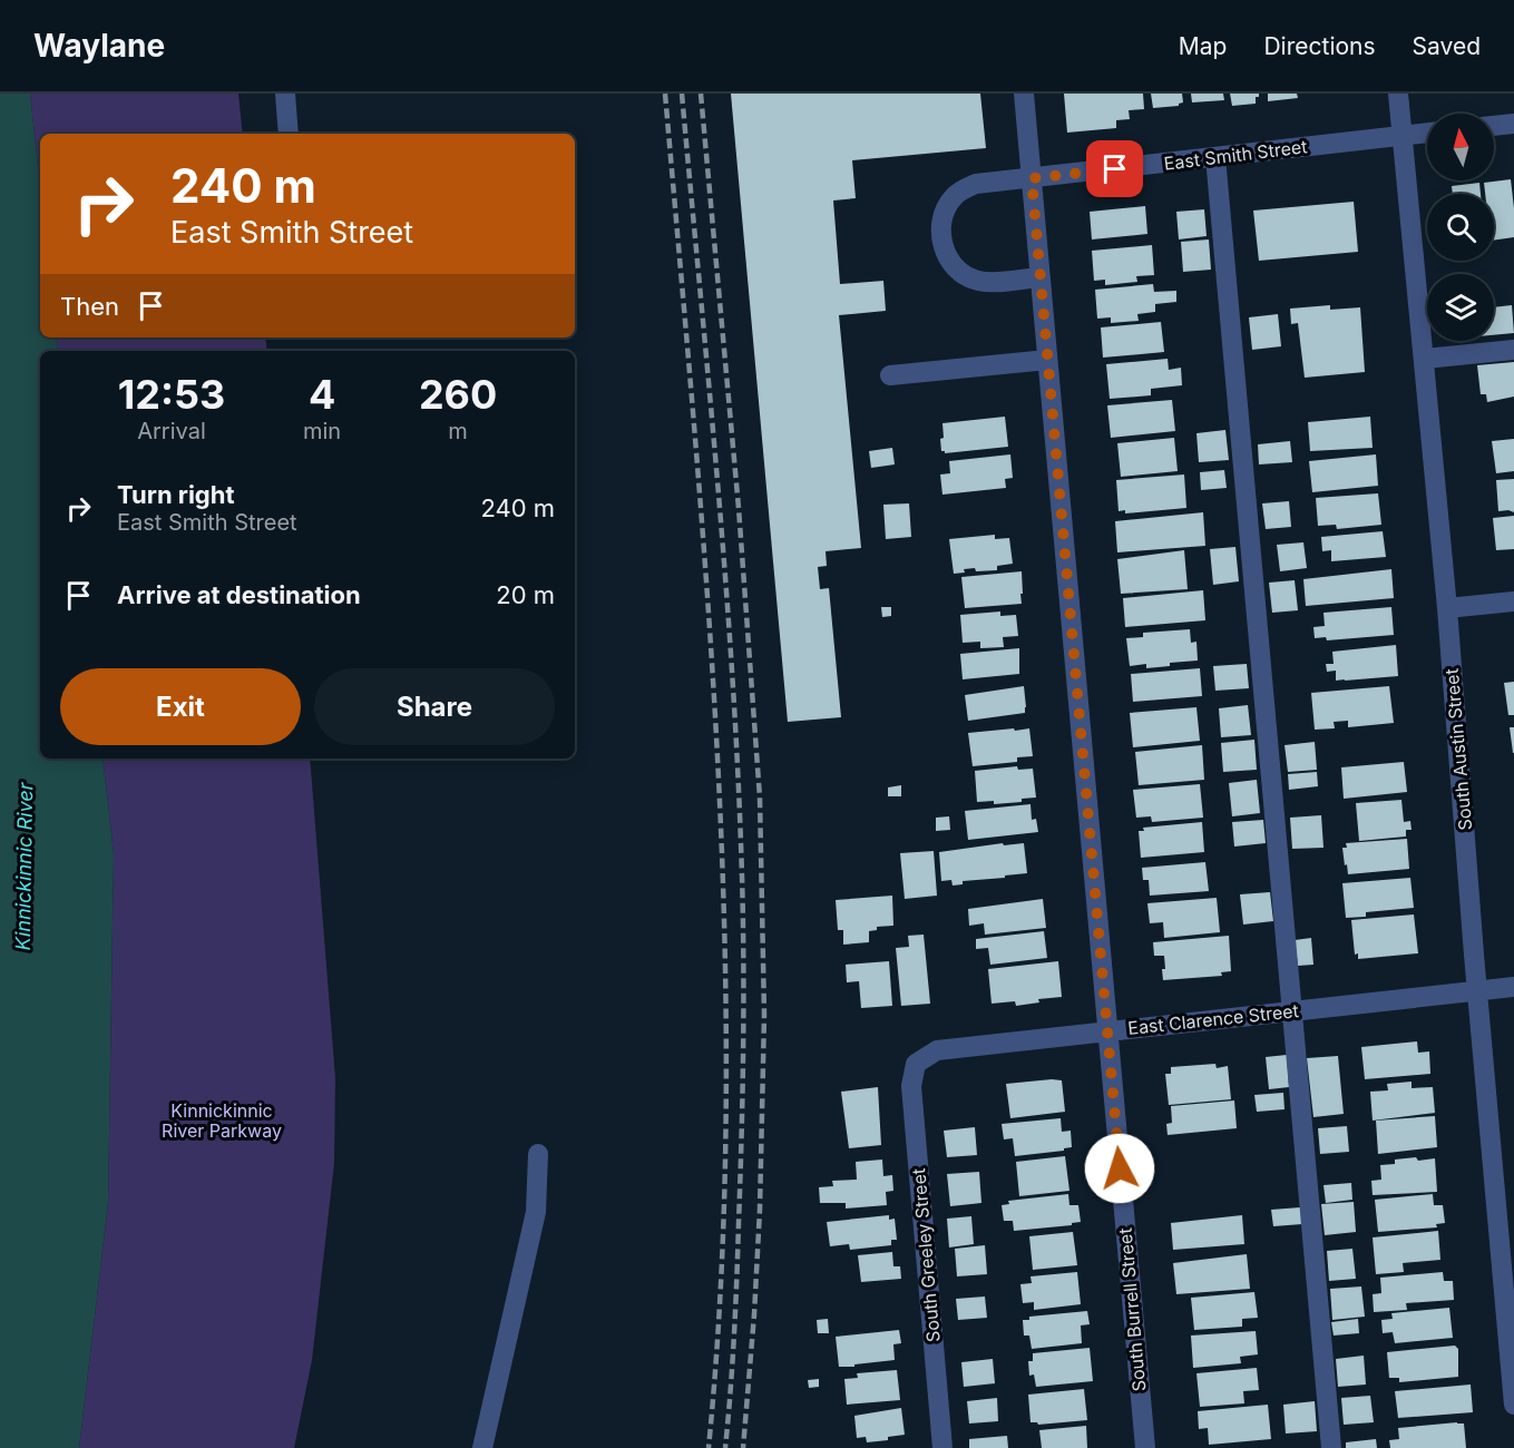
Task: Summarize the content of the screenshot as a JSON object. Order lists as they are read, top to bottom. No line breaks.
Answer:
{"streets":{"street":["East Smith Street","South Austin Street","East Clarence Street","South Greeley Street","South Burrell Street"]},"crossings":[["East Smith Street","South Austin Street"],["East Smith Street","South Burrell Street"],["South Austin Street","East Clarence Street"],["East Clarence Street","South Greeley Street"],["East Clarence Street","South Burrell Street"]],"water":["Kinnickinnic River"],"parks":["Kinnickinnic River Parkway"],"north":"top","page":{"header":"Waylane","nav":["Map","Directions","Saved"],"turn":["240 m","East Smith Street"],"then":"Then","eta":["12:53","Arrival","4","min","260","m"],"list":[{"name":"Turn right","note":"East Smith Street","value":"240 m"},{"name":"Arrive at destination","value":"20 m"}],"buttons":["Exit","Share"]}}
